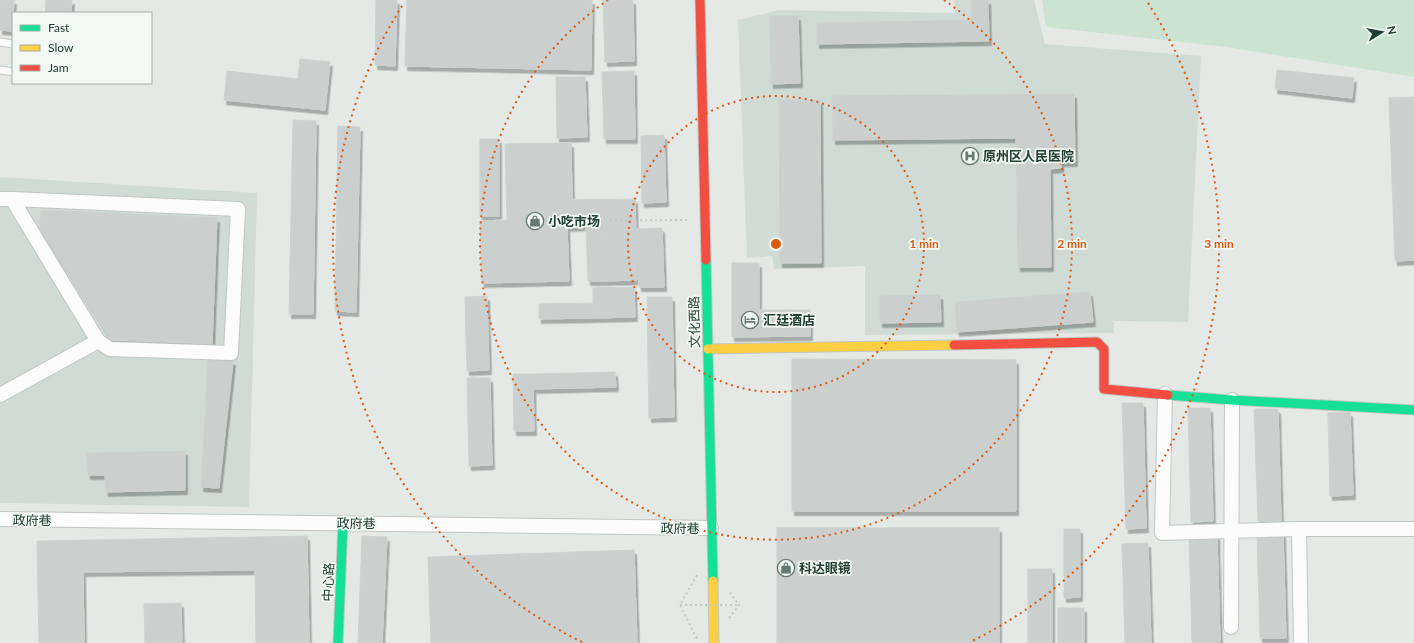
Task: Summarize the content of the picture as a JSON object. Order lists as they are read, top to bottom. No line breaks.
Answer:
{"streets":{"street":["文化西路","政府巷","中心路"]},"crossings":[["文化西路","政府巷"],["政府巷","中心路"]],"places":{"hospital":["原州区人民医院"],"shop":["小吃市场","科达眼镜"],"hotel":["汇廷酒店"]},"legend":["Fast","Slow","Jam"],"north":"right","rings":["1 min","2 min","3 min"]}
